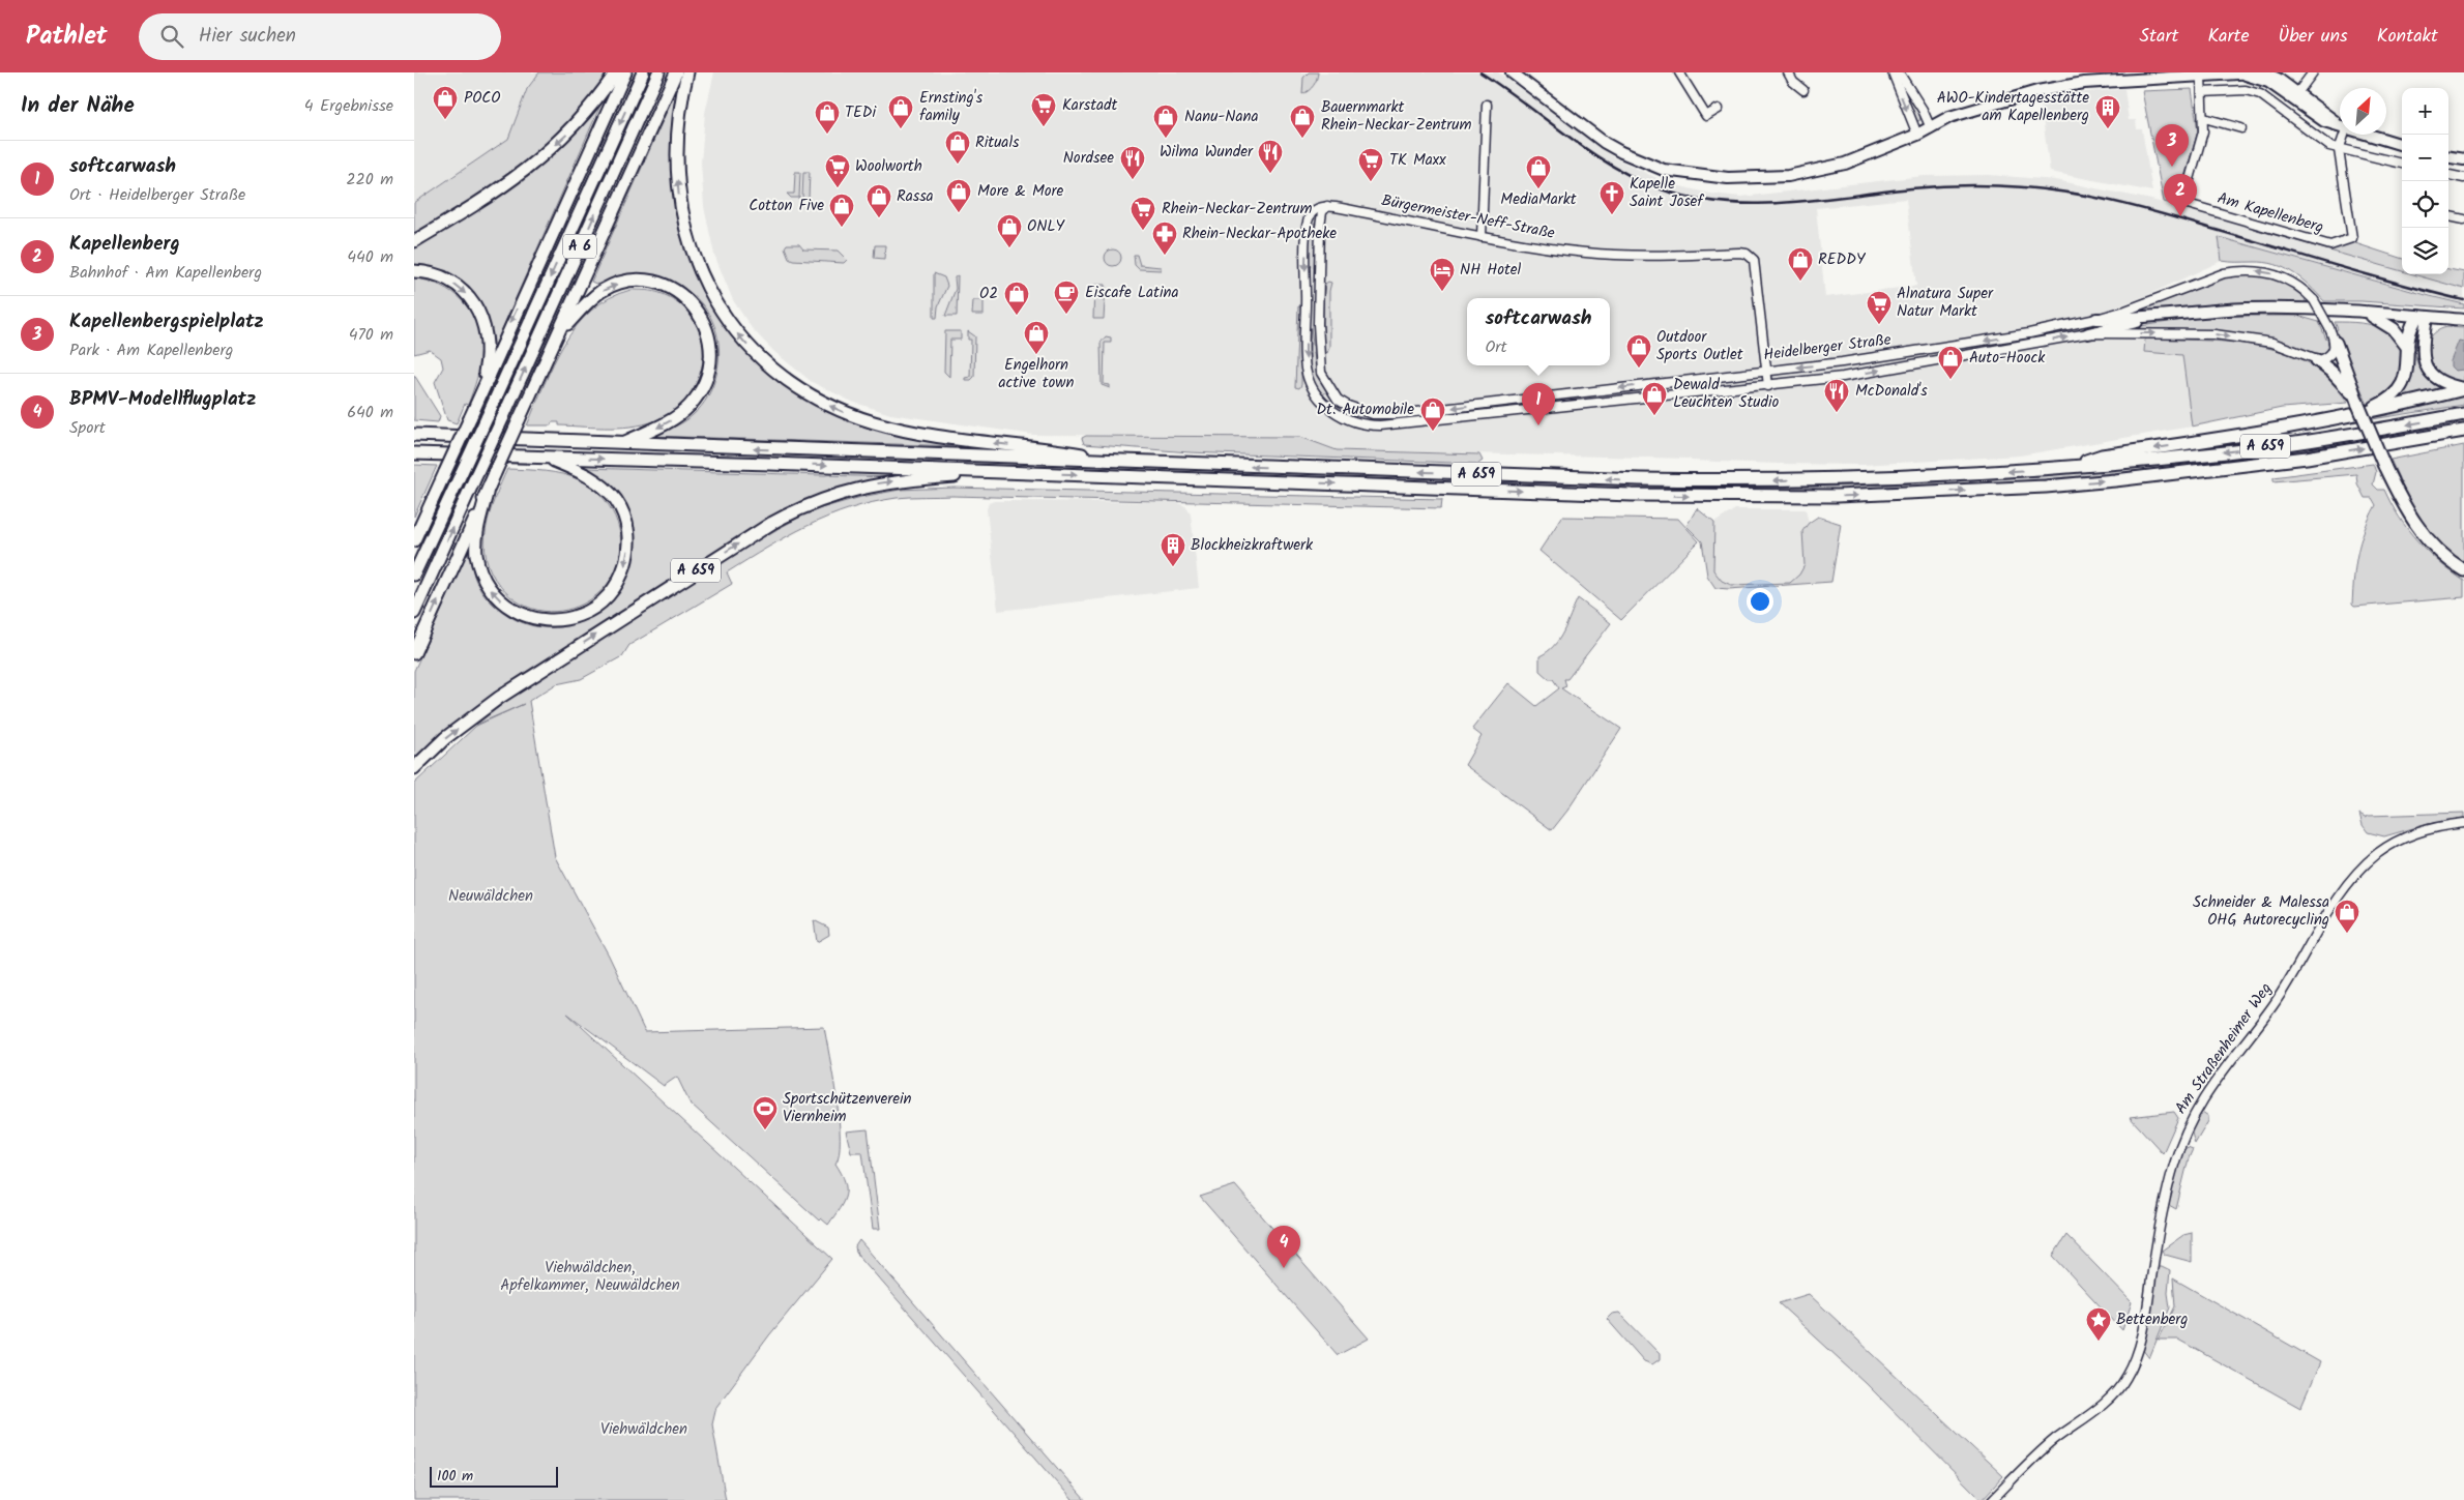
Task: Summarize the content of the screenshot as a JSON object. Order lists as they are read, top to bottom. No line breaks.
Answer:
{"streets":{"highway":["A 6","A 659"],"street":["Am Kapellenberg","Bürgermeister-Neff-Straße","Heidelberger Straße","Am Straßenheimer Weg"]},"crossings":[["Bürgermeister-Neff-Straße","Heidelberger Straße"]],"parks":["Neuwäldchen","Viehwäldchen, Apfelkammer, Neuwäldchen","Viehwäldchen"],"places":{"shop":["POCO","Ernsting's family","TEDi","Nanu-Nana","Bauernmarkt Rhein-Neckar-Zentrum","Rituals","MediaMarkt","More & More","Rassa","Cotton Five","ONLY","REDDY","O2","Engelhorn active town","Outdoor Sports Outlet","Auto-Hoock","Dewald Leuchten Studio","Dt. Automobile","Schneider & Malessa OHG Autorecycling"],"supermarket":["Karstadt","TK Maxx","Woolworth","Rhein-Neckar-Zentrum","Alnatura Super Natur Markt"],"building":["AWO-Kindertagesstätte am Kapellenberg","Blockheizkraftwerk"],"restaurant":["Wilma Wunder","Nordsee","McDonald's"],"church":["Kapelle Saint Josef"],"pharmacy":["Rhein-Neckar-Apotheke"],"hotel":["NH Hotel"],"cafe":["Eiscafe Latina"],"sports":["Sportschützenverein Viernheim"],"place":["Bettenberg"]},"scale_bar":"100 m","north":"top right","page":{"header":"Pathlet","search":"Hier suchen","nav":["Start","Karte","Über uns","Kontakt"],"heading":["In der Nähe","4 Ergebnisse"],"map_buttons":["+","−"],"pins":["3","2","1","4"],"list":[{"mark":"1","name":"softcarwash","note":"Ort · Heidelberger Straße","value":"220 m"},{"mark":"2","name":"Kapellenberg","note":"Bahnhof · Am Kapellenberg","value":"440 m"},{"mark":"3","name":"Kapellenbergspielplatz","note":"Park · Am Kapellenberg","value":"470 m"},{"mark":"4","name":"BPMV-Modellflugplatz","note":"Sport","value":"640 m"}],"popup":["softcarwash","Ort"],"scale":"100 m"}}
